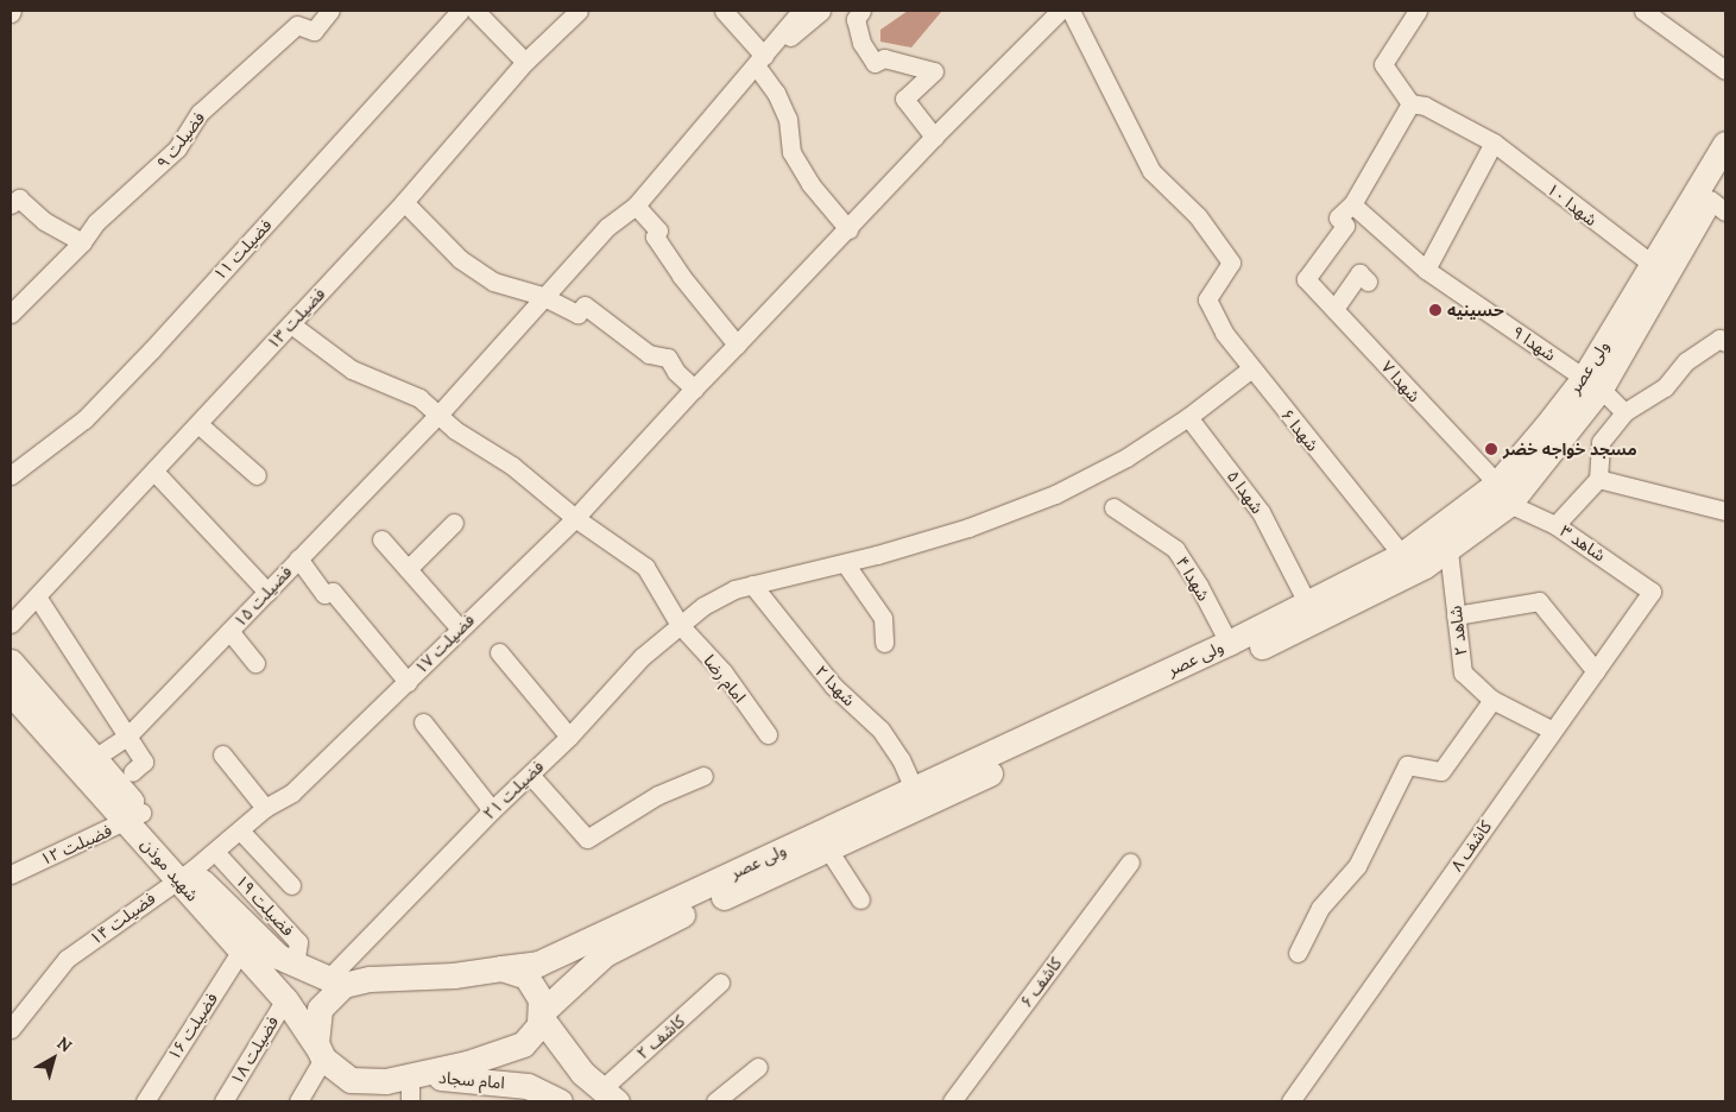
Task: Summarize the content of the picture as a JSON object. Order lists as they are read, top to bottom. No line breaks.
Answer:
{"streets":{"main road":["ولی عصر","شهید موذن","امام سجاد"],"street":["فضیلت ۹","شهدا ۱۰","فضیلت ۱۱","فضیلت ۱۳","شهدا ۹","شهدا ۷","شهدا ۶","شهدا ۵","شاهد ۳","شهدا ۴","فضیلت ۱۵","شاهد ۲","فضیلت ۱۷","امام رضا","شهدا ۲","فضیلت ۲۱","فضیلت ۱۲","کاشف ۸","فضیلت ۱۹","فضیلت ۱۴","کاشف ۶","فضیلت ۱۶","کاشف ۲","فضیلت ۱۸"]},"crossings":[["شهدا ۱۰","ولی عصر"],["فضیلت ۱۳","امام رضا"],["شهدا ۹","ولی عصر"],["شهدا ۹","شهدا ۷"],["ولی عصر","شهدا ۷"],["ولی عصر","شهدا ۶"],["ولی عصر","شهدا ۵"],["ولی عصر","شاهد ۳"],["ولی عصر","شهدا ۴"],["ولی عصر","شاهد ۲"],["ولی عصر","شهدا ۲"],["ولی عصر","فضیلت ۲۱"],["ولی عصر","شهید موذن"],["ولی عصر","امام سجاد"],["شهدا ۷","شاهد ۳"],["شهدا ۶","فضیلت ۲۱"],["شهدا ۵","فضیلت ۲۱"],["شاهد ۳","کاشف ۸"],["فضیلت ۱۵","امام رضا"],["فضیلت ۱۵","شهید موذن"],["شاهد ۲","کاشف ۸"],["فضیلت ۱۷","امام رضا"],["فضیلت ۱۷","شهید موذن"],["فضیلت ۱۷","فضیلت ۱۹"],["فضیلت ۱۷","فضیلت ۱۴"],["امام رضا","فضیلت ۲۱"],["شهدا ۲","فضیلت ۲۱"],["فضیلت ۲۱","شهید موذن"],["فضیلت ۱۲","شهید موذن"],["شهید موذن","فضیلت ۱۹"],["شهید موذن","فضیلت ۱۴"],["شهید موذن","فضیلت ۱۶"],["شهید موذن","فضیلت ۱۸"],["شهید موذن","امام سجاد"]],"places":["حسینیه","مسجد خواجه خضر"],"north":"top right"}
